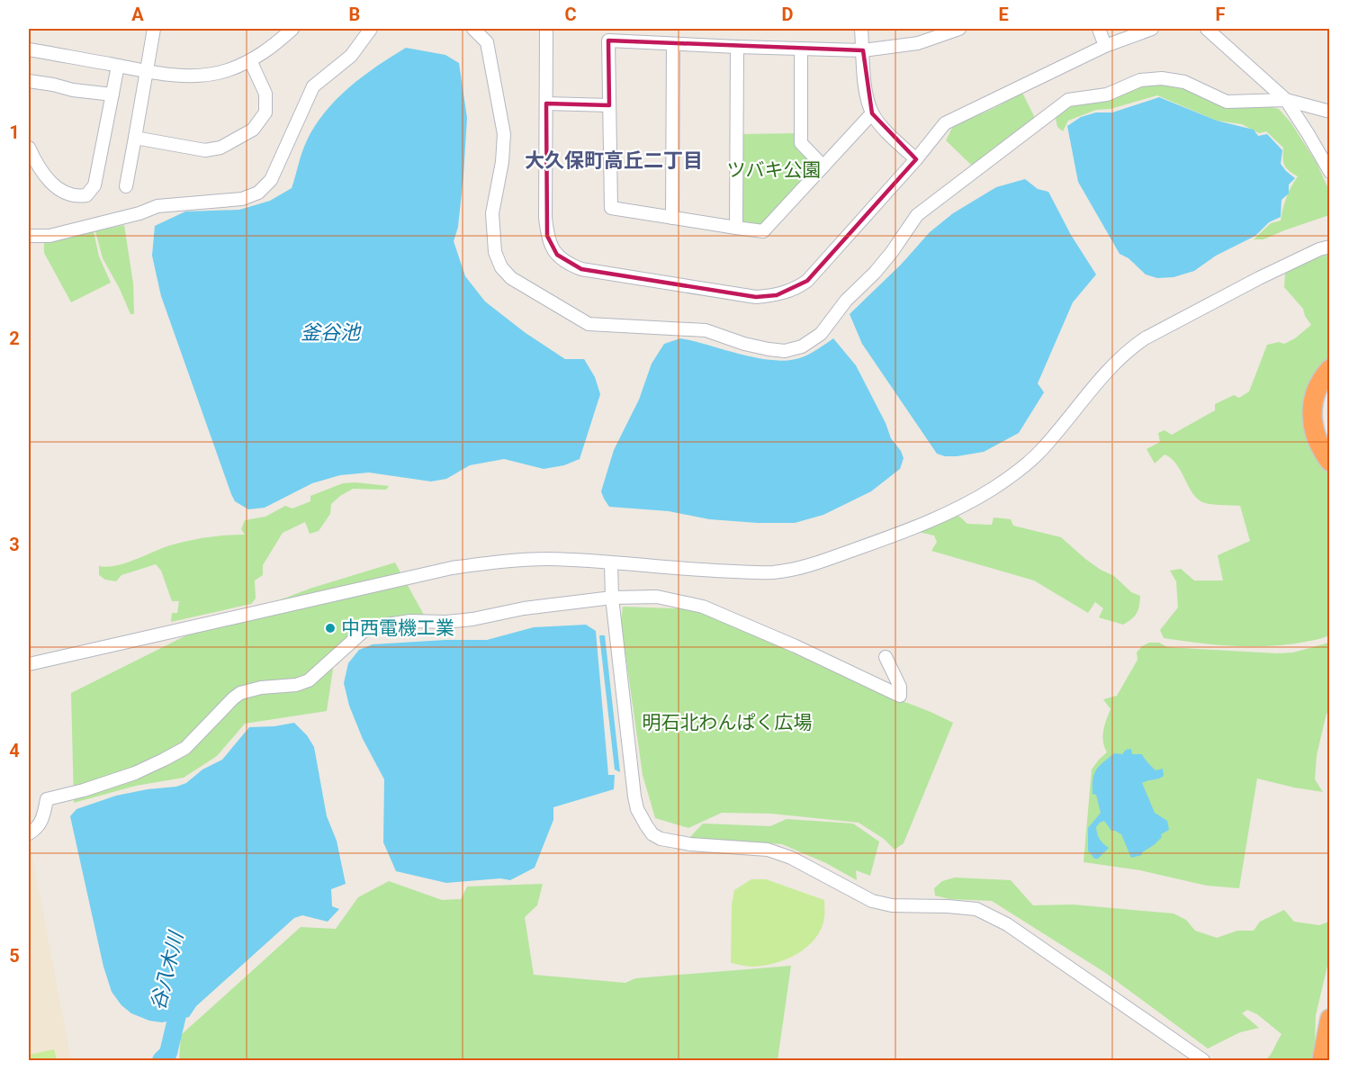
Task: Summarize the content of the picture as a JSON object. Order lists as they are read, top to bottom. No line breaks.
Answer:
{"districts":["大久保町高丘二丁目"],"water":["釜谷池","谷八木川"],"parks":["ツバキ公園","明石北わんぱく広場"],"places":["中西電機工業"],"grid":{"columns":["A","B","C","D","E","F"],"rows":["1","2","3","4","5"]}}
